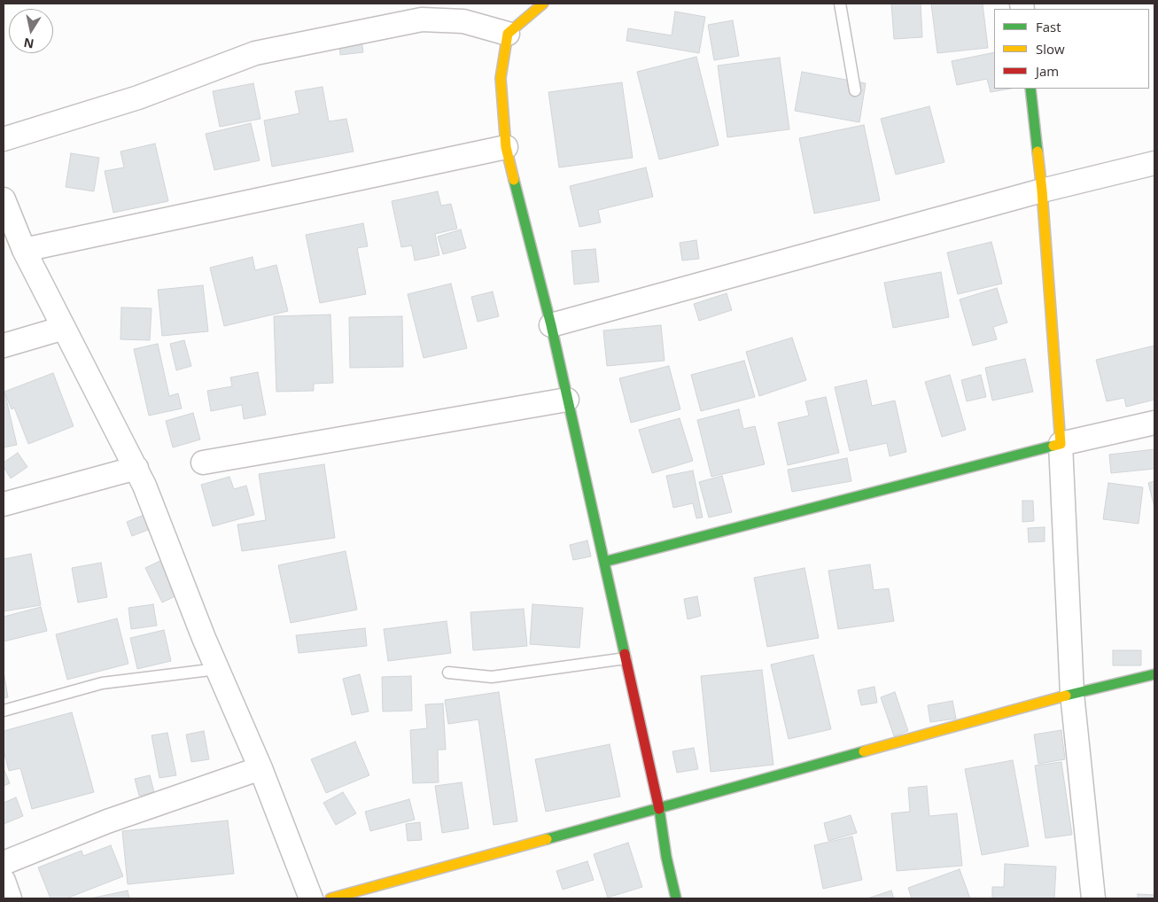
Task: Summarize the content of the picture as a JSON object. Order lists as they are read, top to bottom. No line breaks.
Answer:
{"legend":["Fast","Slow","Jam"],"north":"bottom"}
